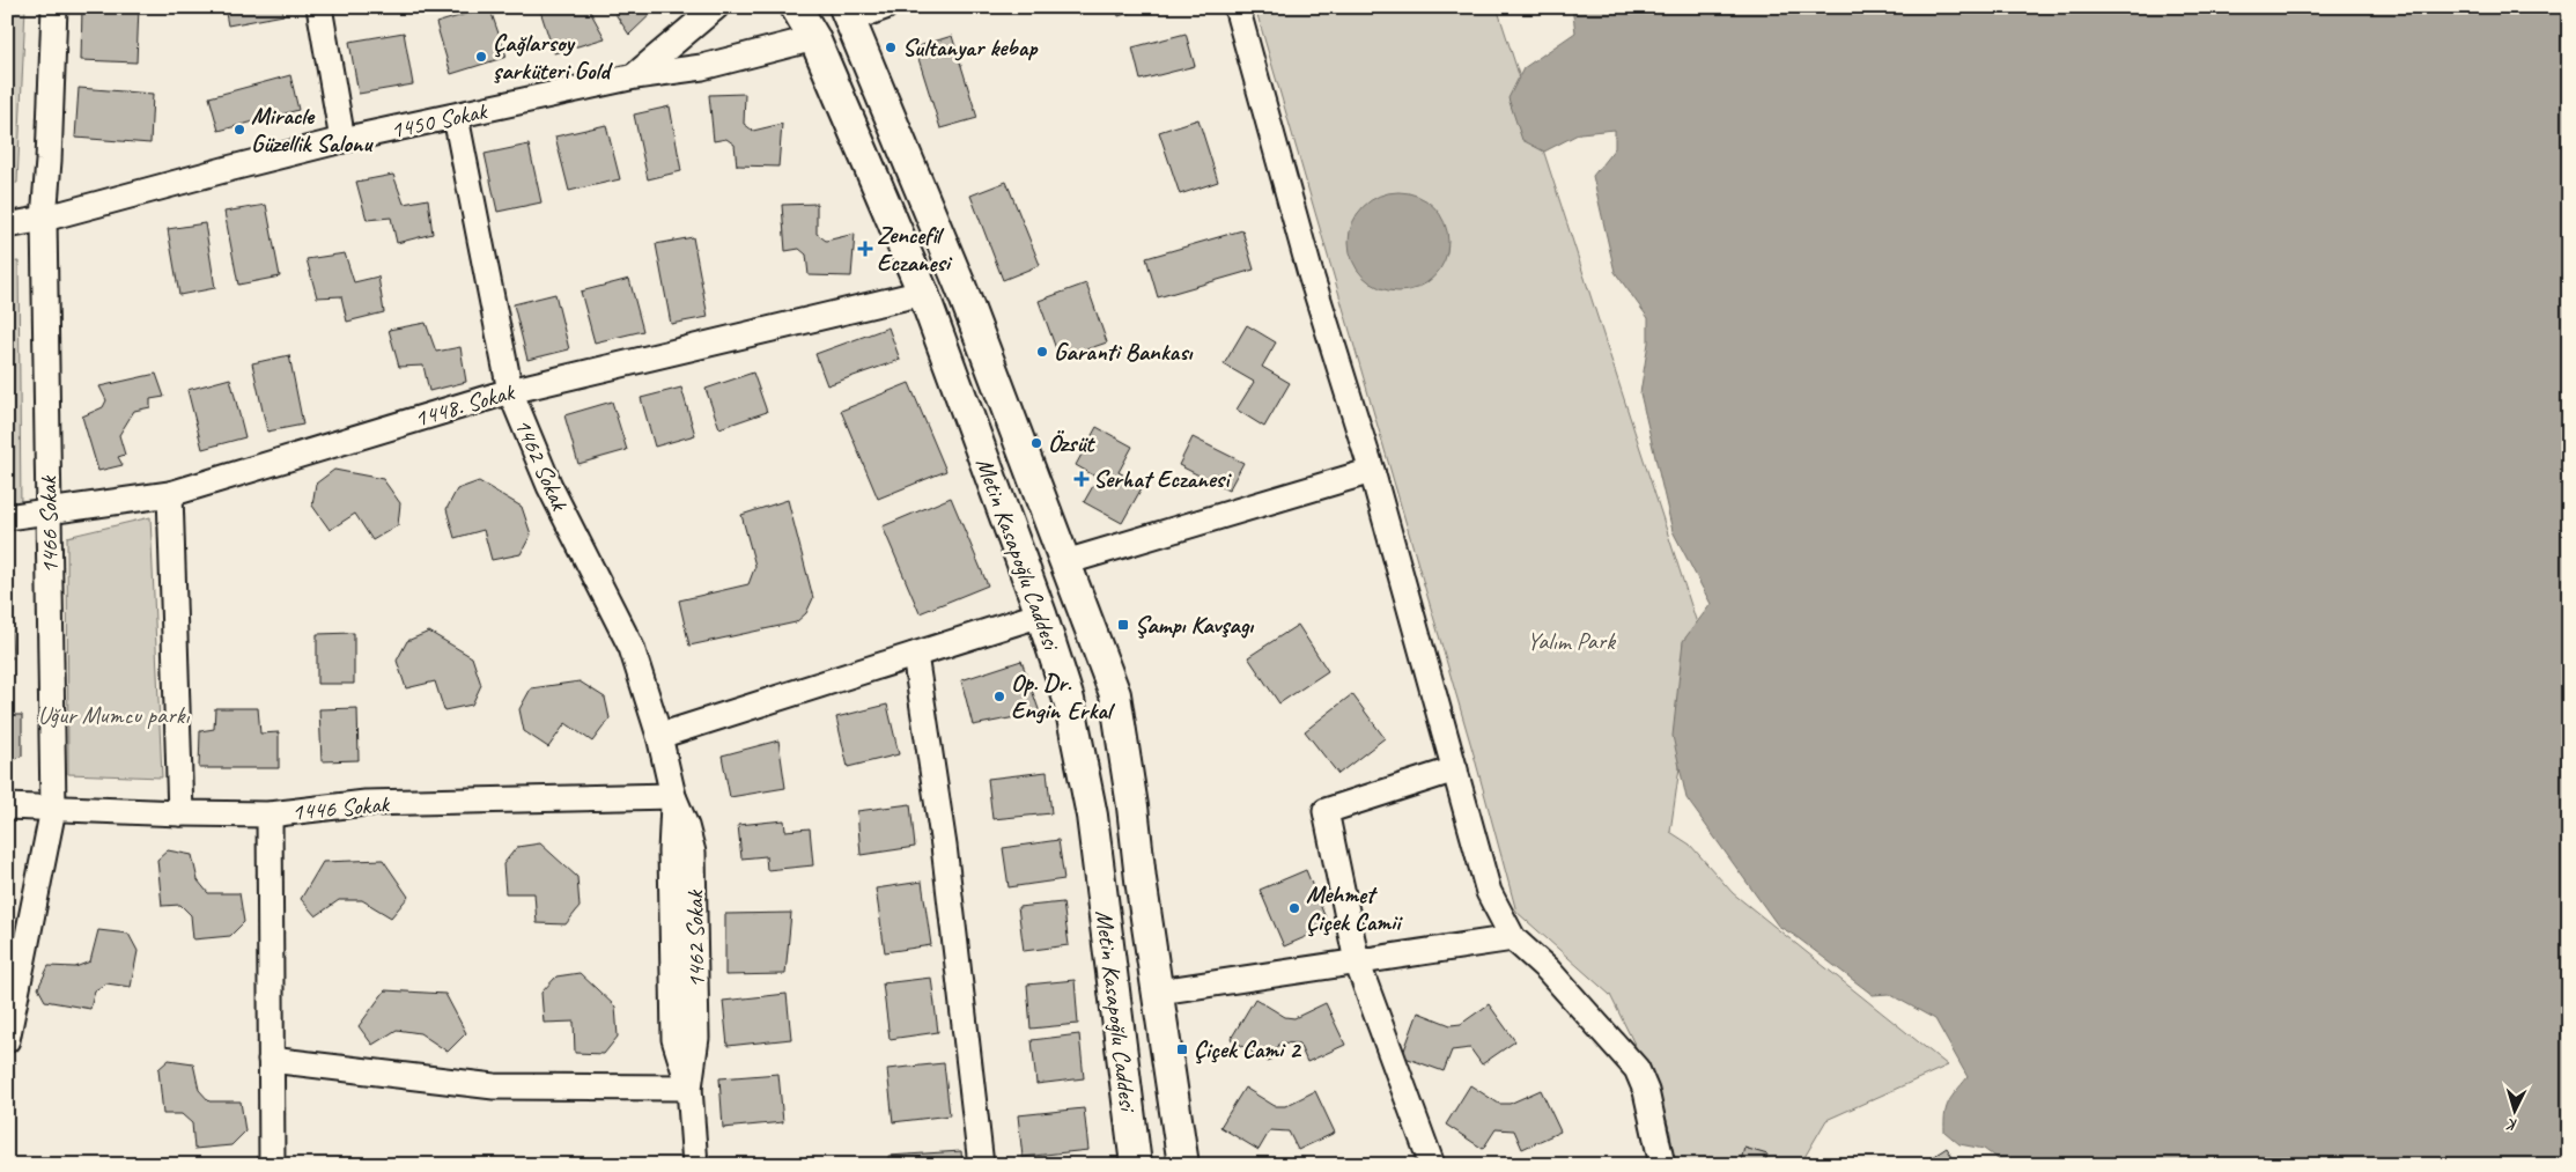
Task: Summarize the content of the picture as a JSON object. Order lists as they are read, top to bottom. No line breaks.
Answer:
{"streets":{"main road":["Metin Kasapoğlu Caddesi"],"street":["1450 Sokak","1448. Sokak","1462 Sokak","1466 Sokak","1446 Sokak"]},"crossings":[["1450 Sokak","1462 Sokak"],["1450 Sokak","1466 Sokak"],["1450 Sokak","Metin Kasapoğlu Caddesi"],["1448. Sokak","1462 Sokak"],["1448. Sokak","1466 Sokak"],["1448. Sokak","Metin Kasapoğlu Caddesi"],["1462 Sokak","1446 Sokak"],["1466 Sokak","1446 Sokak"]],"parks":["Yalım Park","Uğur Mumcu parkı"],"places":{"other":["Sultanyar kebap","Çağlarsoy şarküteri Gold","Miracle Güzellik Salonu","Garanti Bankası","Özsüt","Op. Dr. Engin Erkal","Mehmet Çiçek Camii"],"health":["Zencefil Eczanesi","Serhat Eczanesi"],"transit":["Şampı Kavşagı","Çiçek Cami 2"]},"north":"bottom"}
